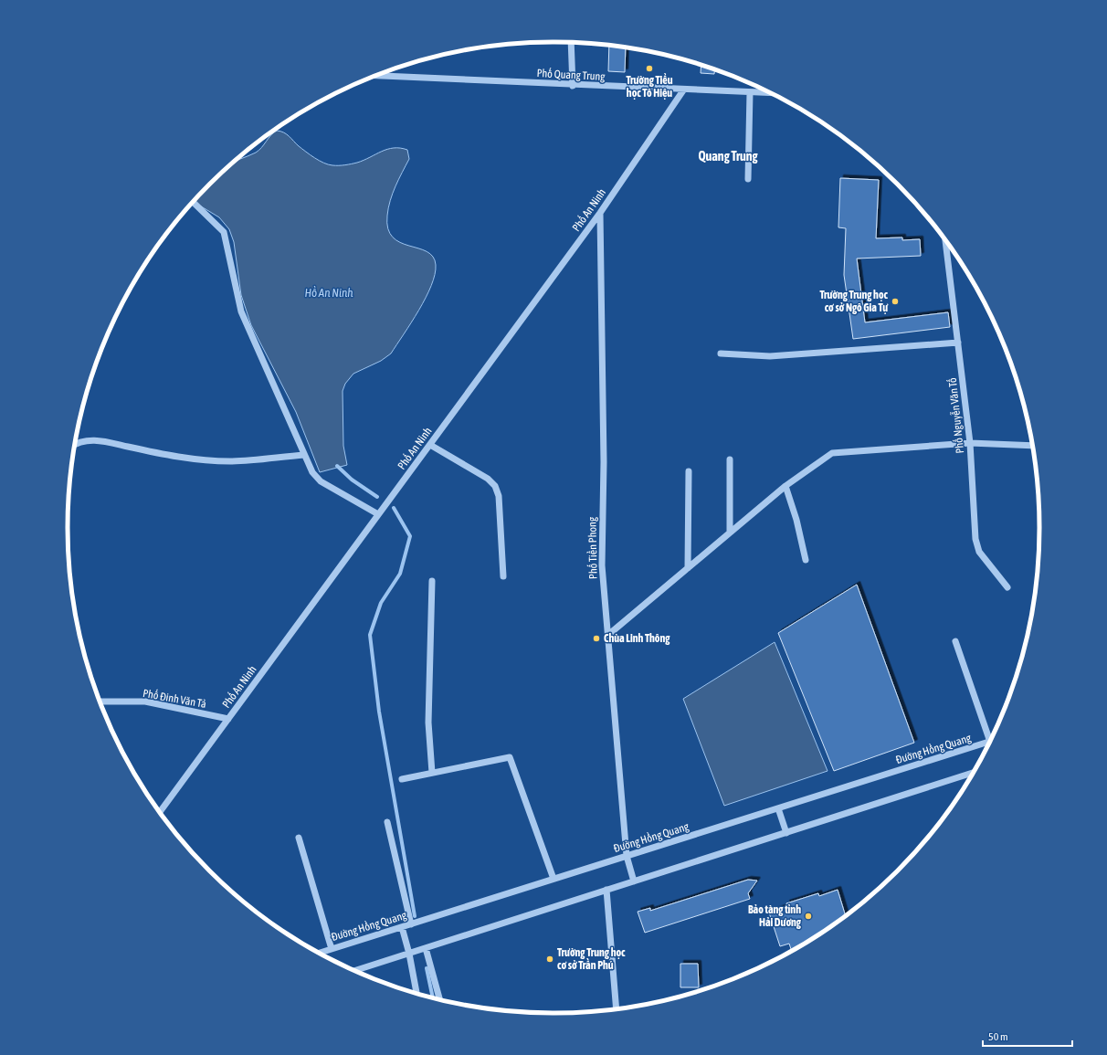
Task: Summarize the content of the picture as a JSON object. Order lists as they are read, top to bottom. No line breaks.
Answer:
{"streets":{"street":["Phố Quang Trung","Phố An Ninh","Phố Nguyễn Văn Tố","Phố Tiền Phong","Phố Đinh Văn Tả","Đường Hồng Quang"]},"crossings":[["Phố Quang Trung","Phố An Ninh"],["Phố An Ninh","Phố Tiền Phong"],["Phố An Ninh","Phố Đinh Văn Tả"],["Phố Tiền Phong","Đường Hồng Quang"]],"districts":["Quang Trung"],"water":["Hồ An Ninh"],"places":["Trường Tiểu học Tô Hiệu","Trường Trung học cơ sở Ngô Gia Tự","Chùa Linh Thông","Bảo tàng tỉnh Hải Dương","Trường Trung học cơ sở Trần Phú"],"scale_bar":"50 m"}
